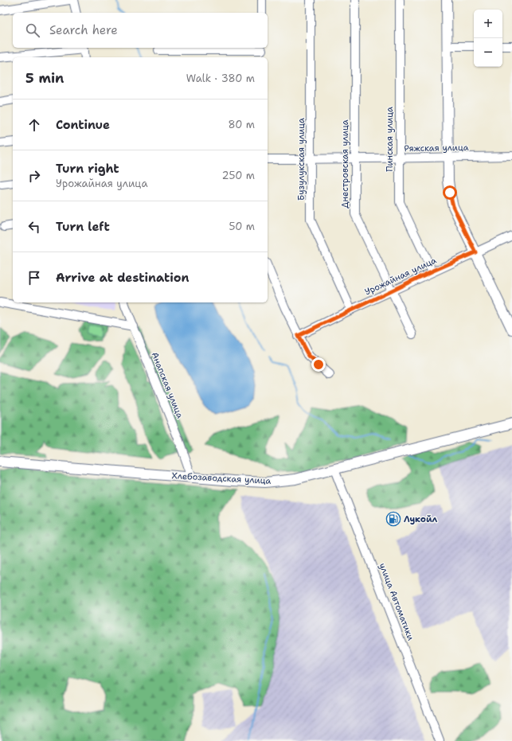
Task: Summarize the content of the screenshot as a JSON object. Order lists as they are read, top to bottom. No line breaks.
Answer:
{"streets":{"main road":["Хлебозаводская улица"],"street":["Пинская улица","Ряжская улица","Бузулукская улица","Днестровская улица","Урожайная улица","Анапская улица","улица Автоматики"]},"crossings":[["Пинская улица","Ряжская улица"],["Пинская улица","Урожайная улица"],["Ряжская улица","Бузулукская улица"],["Ряжская улица","Днестровская улица"],["Бузулукская улица","Урожайная улица"],["Днестровская улица","Урожайная улица"],["Анапская улица","Хлебозаводская улица"],["Хлебозаводская улица","улица Автоматики"]],"places":{"fuel station":["Лукойл"]},"page":{"map_buttons":["+","−"],"search":"Search here","heading":["5 min","Walk · 380 m"],"list":[["Continue","80 m"],["Turn right","Урожайная улица","250 m"],["Turn left","50 m"],"Arrive at destination"]}}
